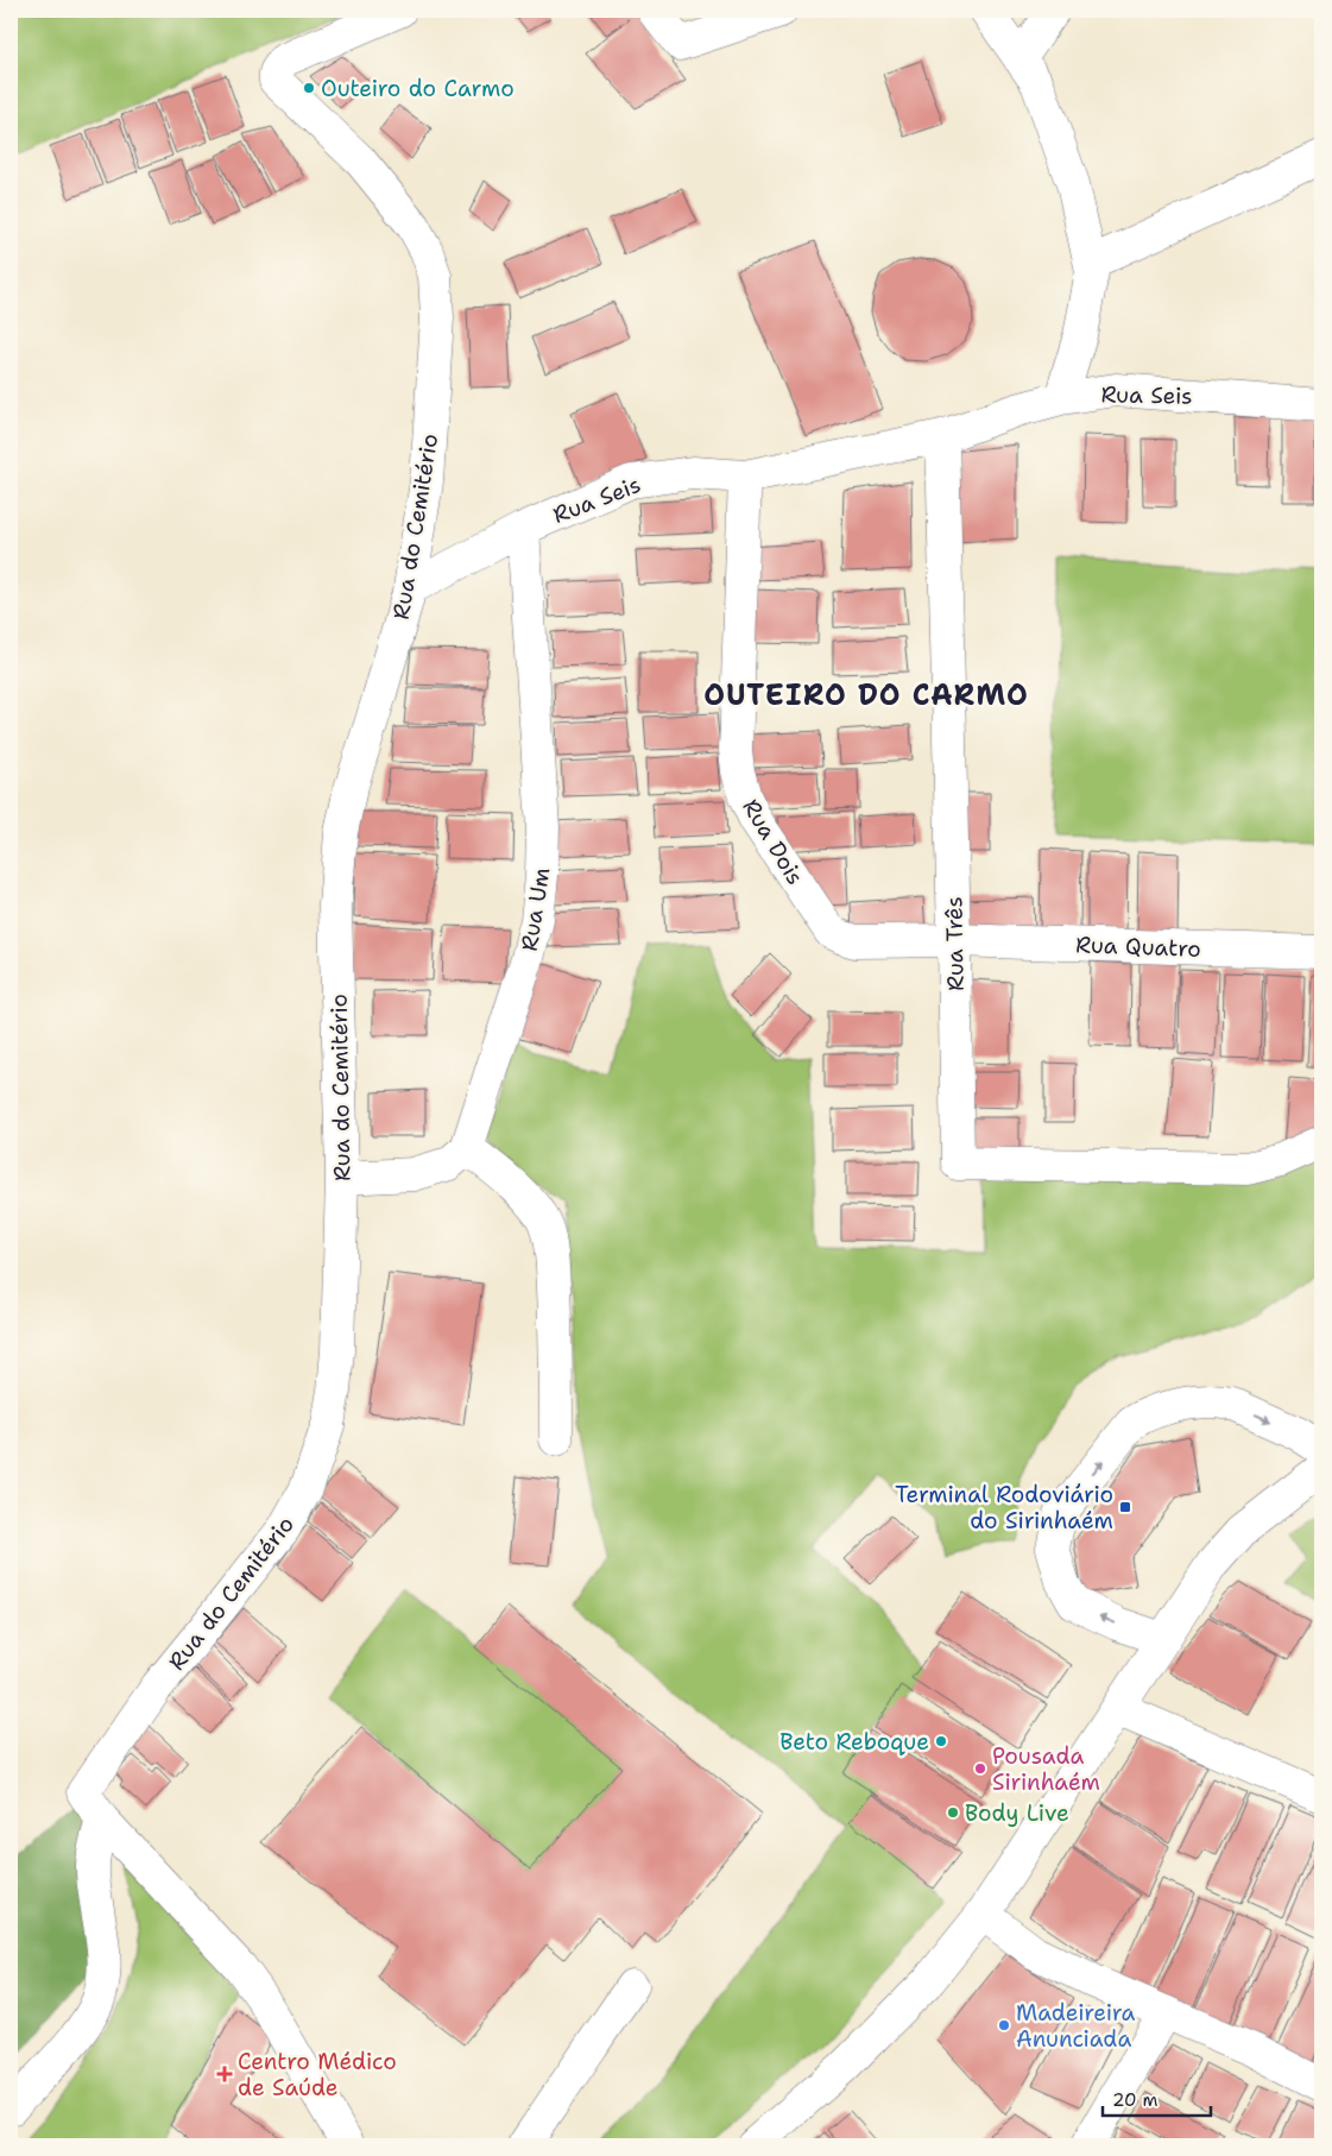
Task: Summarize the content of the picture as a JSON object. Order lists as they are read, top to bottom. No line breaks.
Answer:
{"streets":{"street":["Rua Seis","Rua do Cemitério","Rua Dois","Rua Um","Rua Três","Rua Quatro"]},"crossings":[["Rua Seis","Rua do Cemitério"],["Rua Seis","Rua Dois"],["Rua Seis","Rua Um"],["Rua Seis","Rua Três"],["Rua Dois","Rua Três"],["Rua Dois","Rua Quatro"],["Rua Três","Rua Quatro"]],"districts":["OUTEIRO DO CARMO"],"places":{"other":["Outeiro do Carmo","Beto Reboque","Pousada Sirinhaém","Body Live","Madeireira Anunciada"],"transit":["Terminal Rodoviário do Sirinhaém"],"health":["Centro Médico de Saúde"]},"scale_bar":"20 m"}
